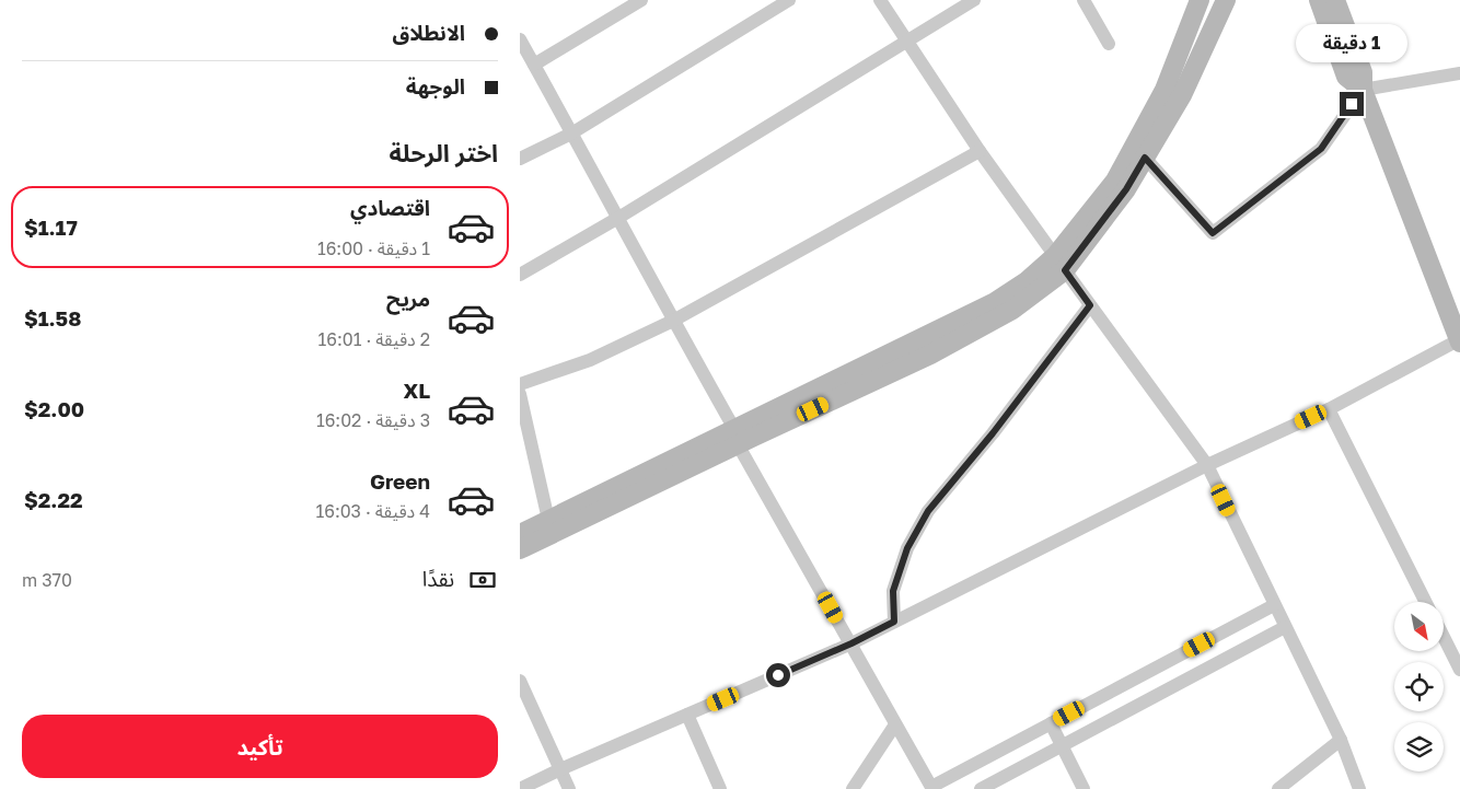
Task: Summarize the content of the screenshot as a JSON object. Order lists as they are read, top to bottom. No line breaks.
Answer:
{"north":"bottom right","page":{"banner":["الانطلاق","الوجهة"],"bubble":"1 دقيقة","heading":"اختر الرحلة","list":[{"name":"اقتصادي","note":"1 دقيقة · 16:00","value":"$1.17"},{"name":"مريح","note":"2 دقيقة · 16:01","value":"$1.58"},{"name":"XL","note":"3 دقيقة · 16:02","value":"$2.00"},{"name":"Green","note":"4 دقيقة · 16:03","value":"$2.22"}],"pay":["نقدًا","370 m"],"buttons":"تأكيد"}}
